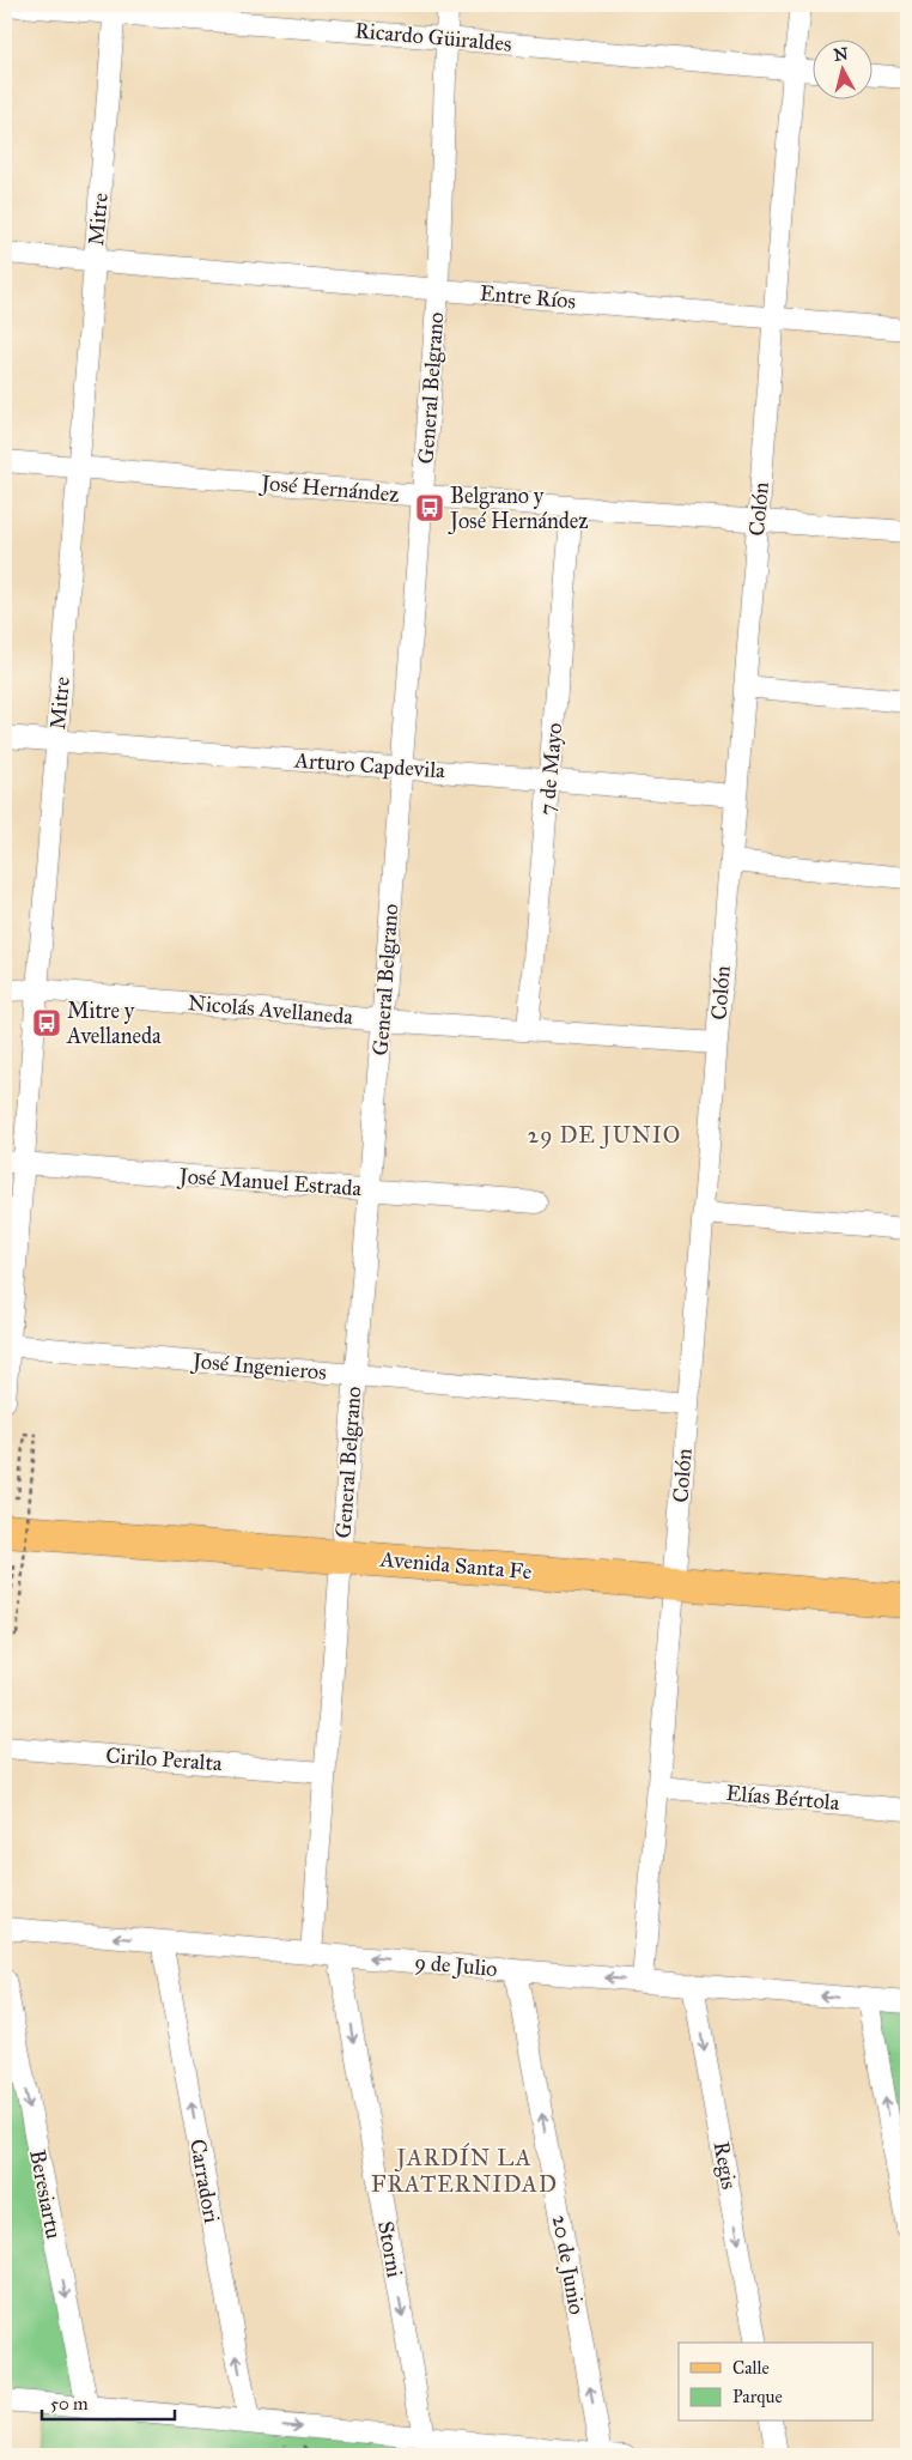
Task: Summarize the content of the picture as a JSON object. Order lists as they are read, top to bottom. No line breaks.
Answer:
{"streets":{"main road":["Avenida Santa Fe"],"street":["Ricardo Güiraldes","Mitre","Entre Ríos","General Belgrano","José Hernández","Colón","Arturo Capdevila","7 de Mayo","Nicolás Avellaneda","José Manuel Estrada","José Ingenieros","Cirilo Peralta","Elías Bértola","9 de Julio","Regis","Carradori","Beresiartu","Storni","20 de Junio"]},"crossings":[["Ricardo Güiraldes","Mitre"],["Ricardo Güiraldes","General Belgrano"],["Ricardo Güiraldes","Colón"],["Mitre","Entre Ríos"],["Mitre","José Hernández"],["Mitre","Arturo Capdevila"],["Mitre","Nicolás Avellaneda"],["Mitre","José Manuel Estrada"],["Mitre","José Ingenieros"],["Entre Ríos","General Belgrano"],["Entre Ríos","Colón"],["General Belgrano","José Hernández"],["General Belgrano","Arturo Capdevila"],["General Belgrano","Nicolás Avellaneda"],["General Belgrano","José Manuel Estrada"],["General Belgrano","José Ingenieros"],["General Belgrano","Avenida Santa Fe"],["General Belgrano","Cirilo Peralta"],["General Belgrano","9 de Julio"],["José Hernández","Colón"],["José Hernández","7 de Mayo"],["Colón","Arturo Capdevila"],["Colón","Nicolás Avellaneda"],["Colón","José Ingenieros"],["Colón","Avenida Santa Fe"],["Colón","Elías Bértola"],["Colón","9 de Julio"],["Arturo Capdevila","7 de Mayo"],["7 de Mayo","Nicolás Avellaneda"],["9 de Julio","Regis"],["9 de Julio","Carradori"],["9 de Julio","Storni"],["9 de Julio","20 de Junio"]],"one_way":["9 de Julio","Carradori","Beresiartu","Storni","20 de Junio"],"districts":["29 DE JUNIO","JARDÍN LA FRATERNIDAD"],"places":{"bus stop":["Belgrano y José Hernández","Mitre y Avellaneda"]},"legend":["Calle","Parque"],"scale_bar":"50 m","north":"top"}
